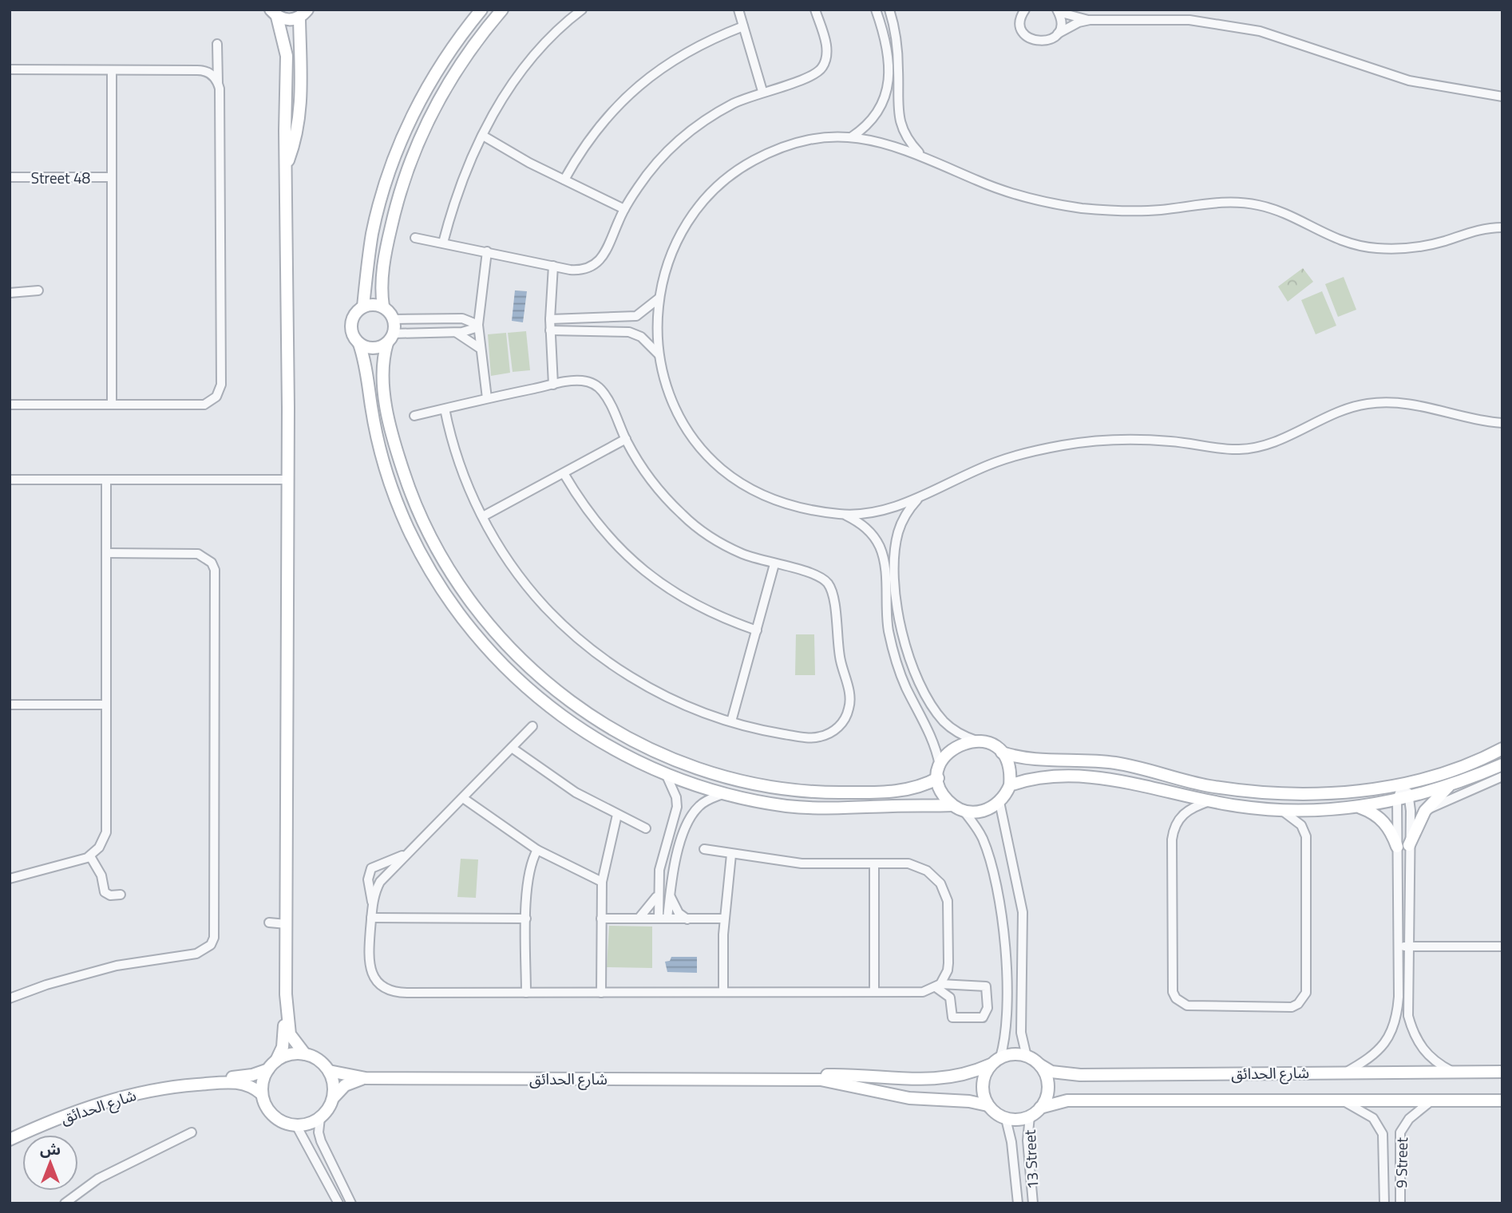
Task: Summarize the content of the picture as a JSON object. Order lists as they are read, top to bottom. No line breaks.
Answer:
{"streets":{"street":["Street 48","شارع الحدائق","13 Street","9 Street"]},"crossings":[["شارع الحدائق","13 Street"],["شارع الحدائق","9 Street"]],"north":"top"}
